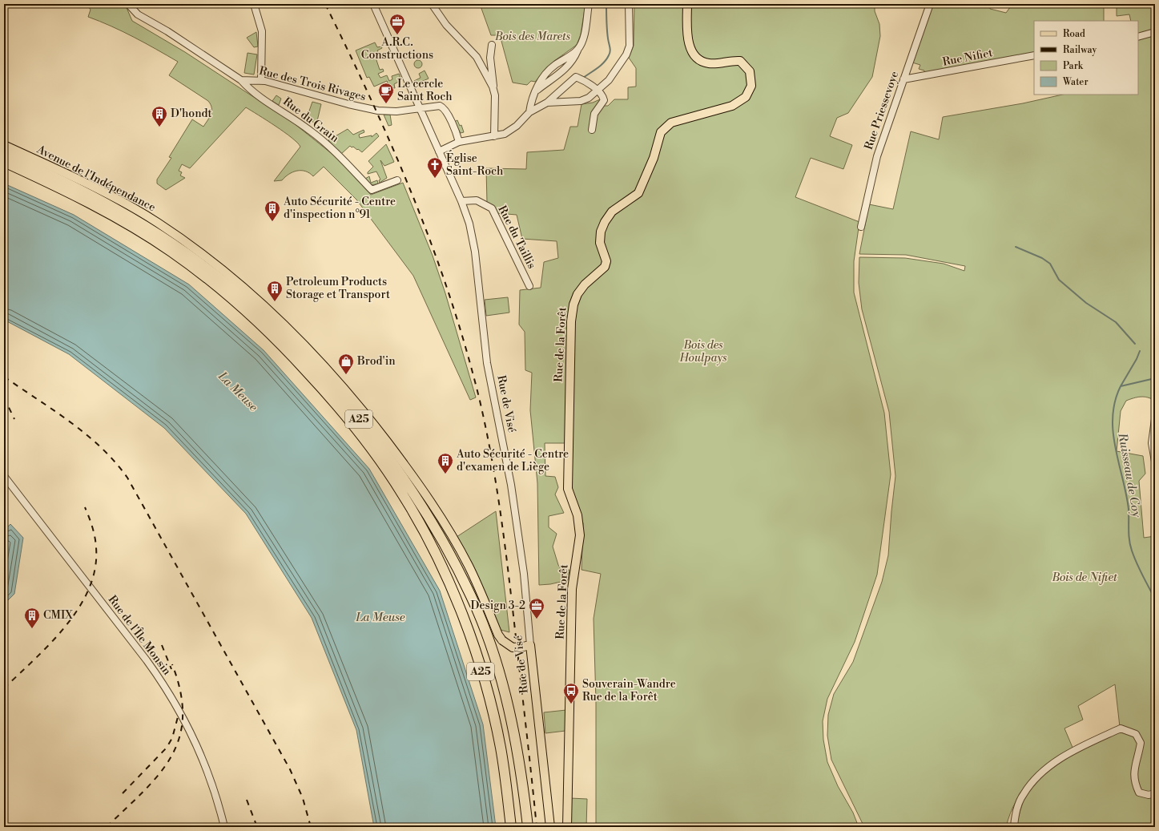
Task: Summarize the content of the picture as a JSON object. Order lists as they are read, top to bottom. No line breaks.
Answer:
{"streets":{"highway":["A25"],"main road":["Avenue de l'Indépendance","Rue de la Forêt","Rue de Visé"],"street":["Rue Nifiet","Rue des Trois Rivages","Rue Priessevoye","Rue du Grain","Rue du Taillis","Rue de l'Île Monsin"]},"crossings":[["Rue Nifiet","Rue Priessevoye"],["Rue des Trois Rivages","Rue du Grain"],["Rue des Trois Rivages","Rue de Visé"],["Avenue de l'Indépendance","Rue de Visé"],["Rue du Taillis","Rue de Visé"]],"water":["La Meuse","Ruisseau de Coy"],"parks":["Bois des Marets","Bois des Houlpays","Bois de Nifiet"],"places":{"office":["A.R.C. Constructions","Design 3-2"],"cafe":["Le cercle Saint Roch"],"building":["D'hondt","Auto Sécurité - Centre d'inspection n°91","Petroleum Products Storage et Transport","Auto Sécurité - Centre d'examen de Liège","CMIX"],"church":["Église Saint-Roch"],"shop":["Brod'in"],"bus stop":["Souverain-Wandre Rue de la Forêt"]},"legend":["Road","Railway","Park","Water"]}
